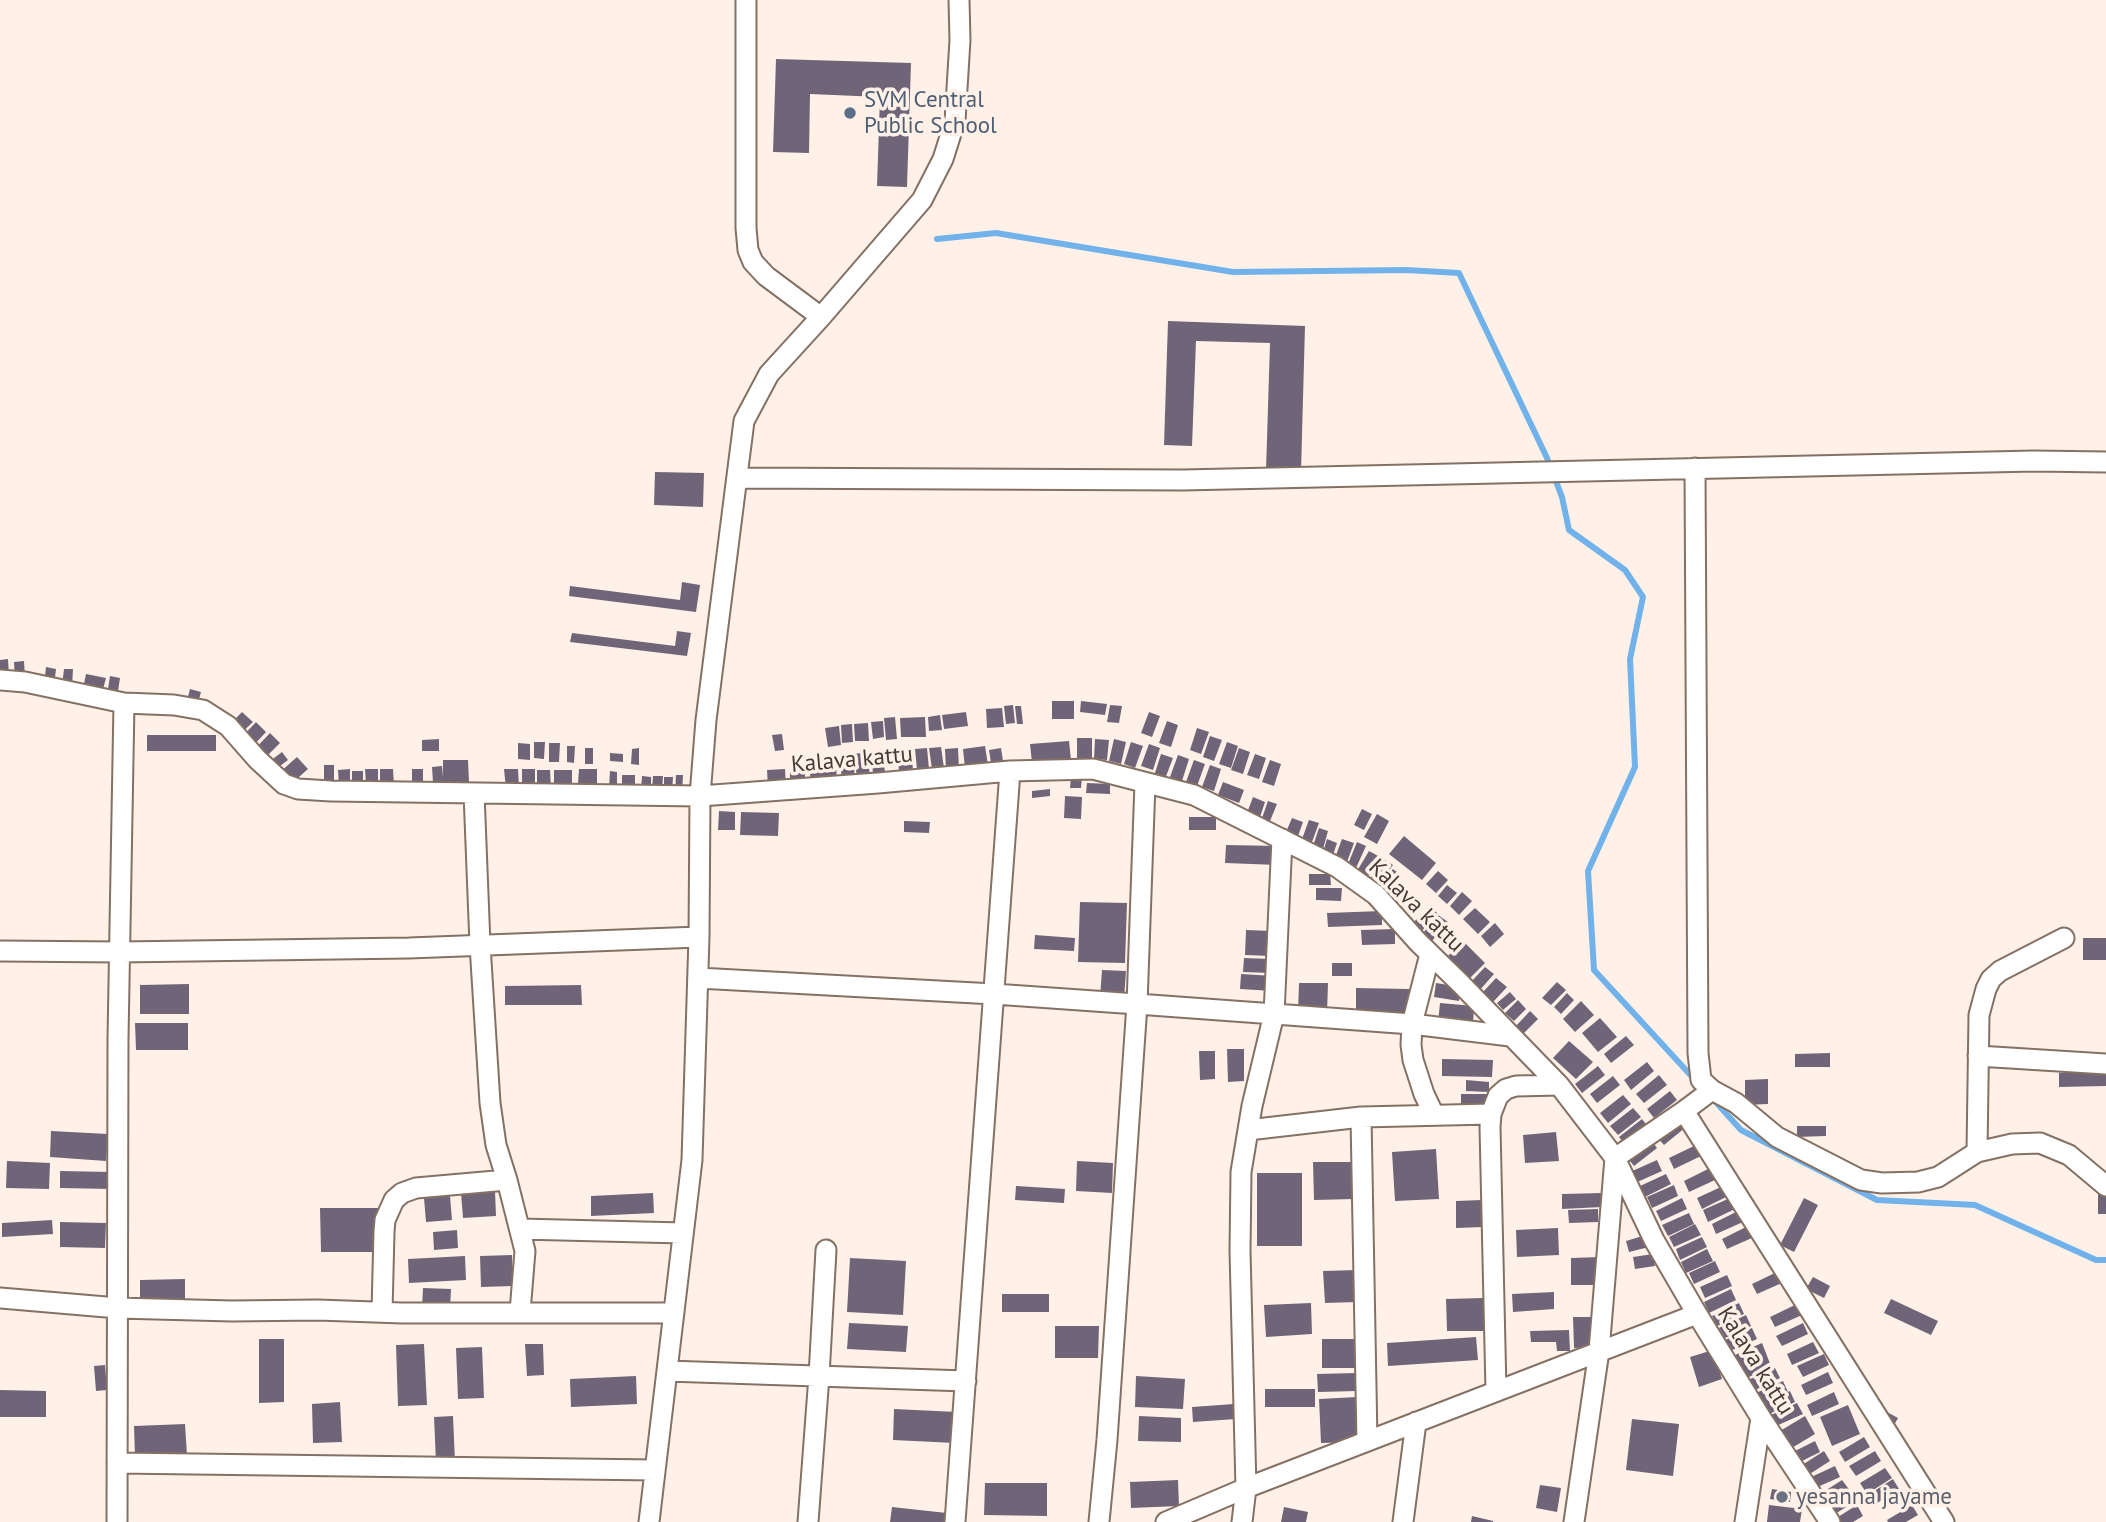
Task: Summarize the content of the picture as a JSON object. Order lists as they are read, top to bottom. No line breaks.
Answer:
{"streets":{"street":["Kalava kattu"]},"places":["SVM Central Public School","yesanna jayame"]}
